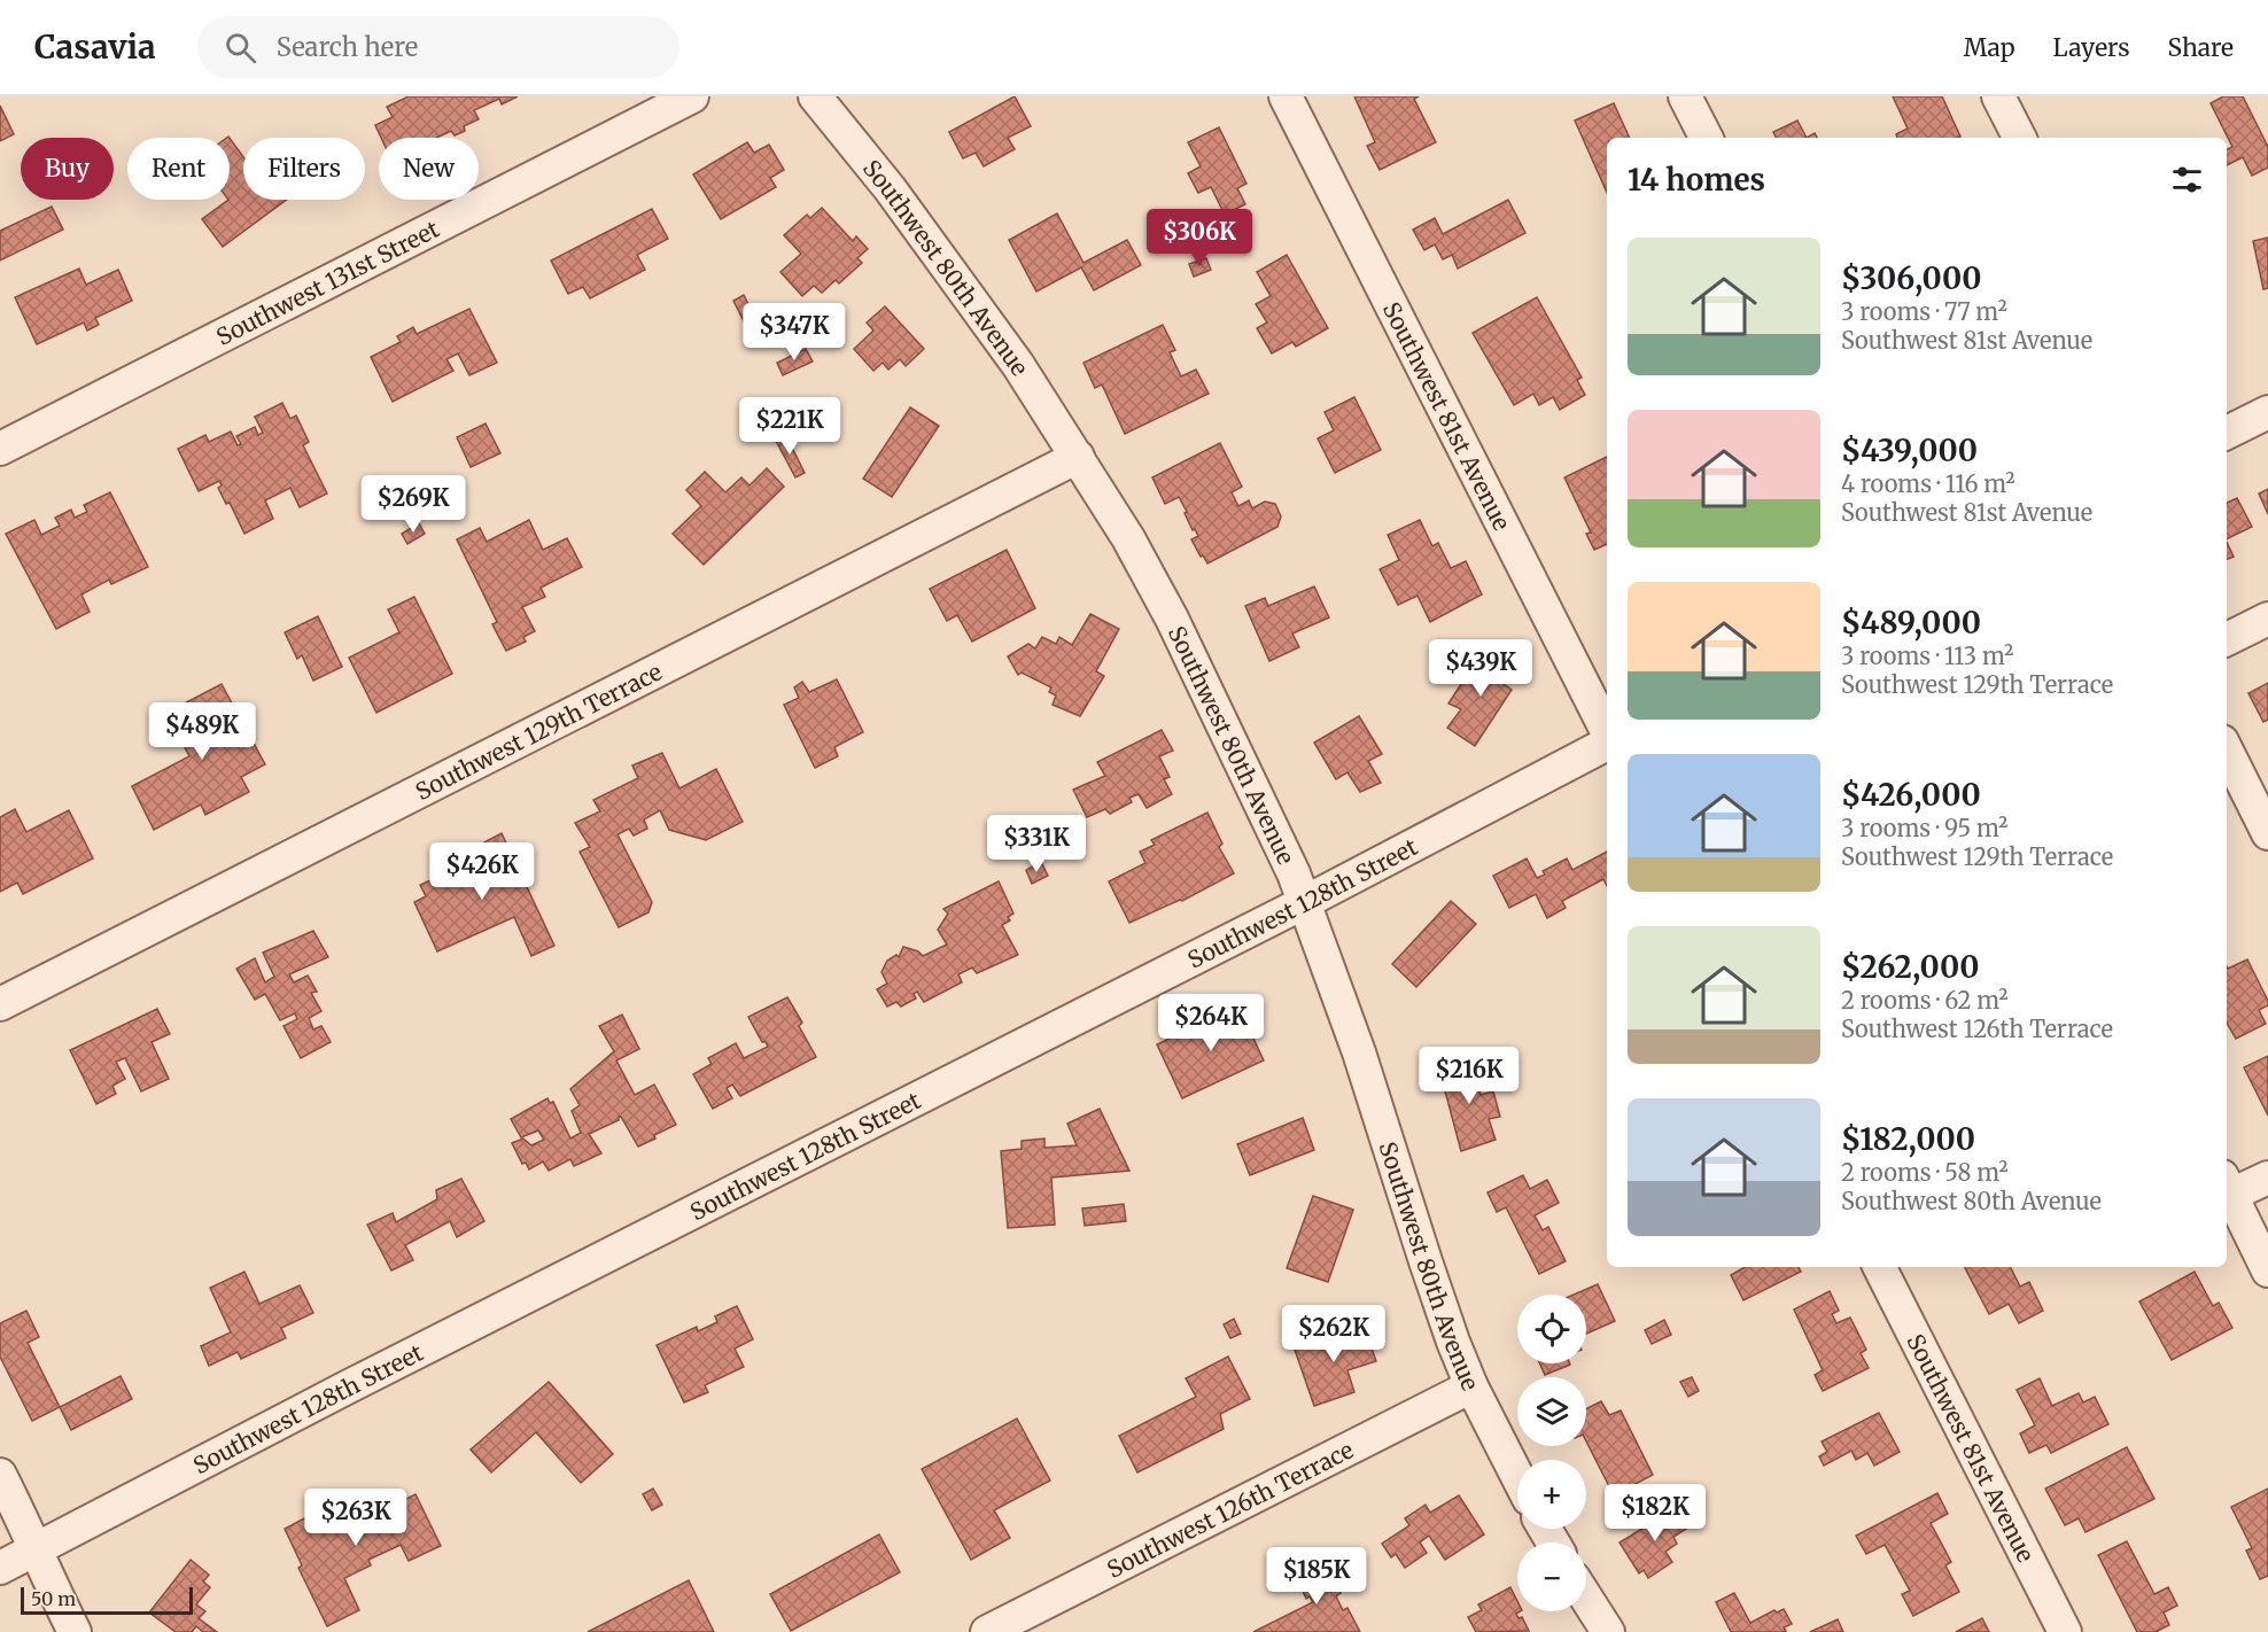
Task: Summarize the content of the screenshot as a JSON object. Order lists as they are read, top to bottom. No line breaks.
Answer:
{"streets":{"street":["Southwest 80th Avenue","Southwest 131st Street","Southwest 81st Avenue","Southwest 129th Terrace","Southwest 128th Street","Southwest 126th Terrace"]},"crossings":[["Southwest 80th Avenue","Southwest 129th Terrace"],["Southwest 80th Avenue","Southwest 128th Street"],["Southwest 80th Avenue","Southwest 126th Terrace"]],"scale_bar":"50 m","page":{"header":"Casavia","search":"Search here","nav":["Map","Layers","Share"],"chip":["Buy","Rent","Filters","New"],"heading":"14 homes","price":["$306K","$347K","$221K","$269K","$439K","$489K","$331K","$426K","$264K","$216K","$262K","$182K","$263K","$185K"],"list":[{"name":"$306,000","note":"3 rooms · 77 m² · Southwest 81st Avenue"},{"name":"$439,000","note":"4 rooms · 116 m² · Southwest 81st Avenue"},{"name":"$489,000","note":"3 rooms · 113 m² · Southwest 129th Terrace"},{"name":"$426,000","note":"3 rooms · 95 m² · Southwest 129th Terrace"},{"name":"$262,000","note":"2 rooms · 62 m² · Southwest 126th Terrace"},{"name":"$182,000","note":"2 rooms · 58 m² · Southwest 80th Avenue"}],"map_buttons":["+","−"],"scale":"50 m"}}
